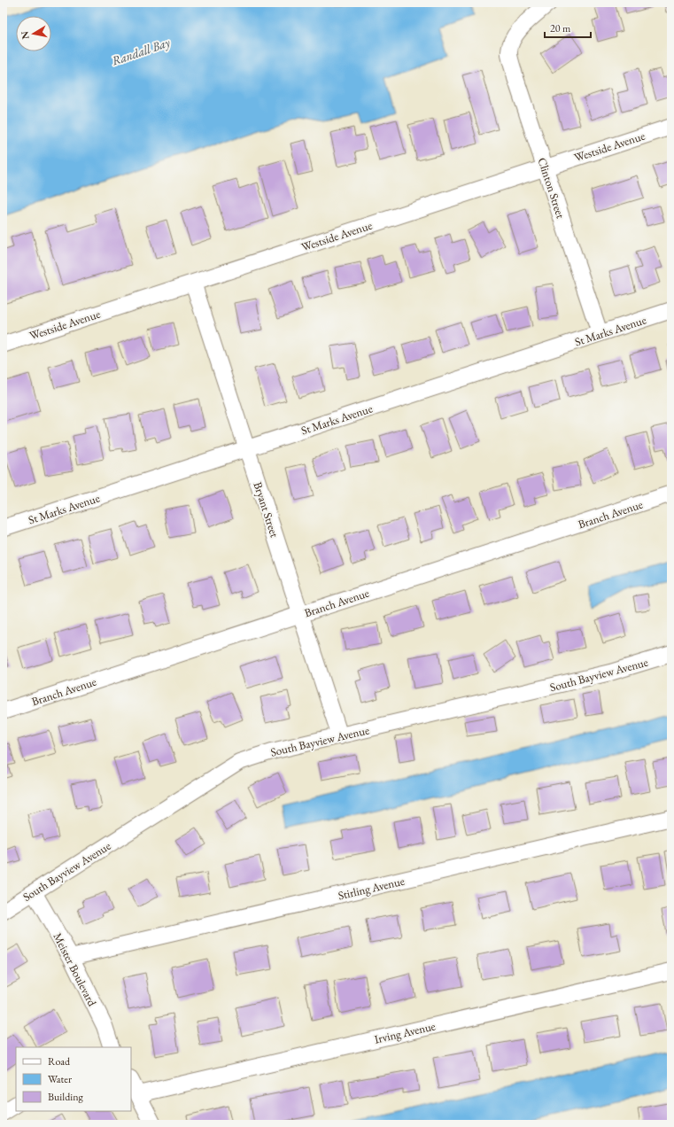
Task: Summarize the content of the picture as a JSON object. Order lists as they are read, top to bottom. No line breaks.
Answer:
{"streets":{"street":["Westside Avenue","Clinton Street","St Marks Avenue","Bryant Street","Branch Avenue","South Bayview Avenue","Stirling Avenue","Meister Boulevard","Irving Avenue"]},"crossings":[["Westside Avenue","Clinton Street"],["Westside Avenue","Bryant Street"],["Clinton Street","St Marks Avenue"],["St Marks Avenue","Bryant Street"],["Bryant Street","Branch Avenue"],["Bryant Street","South Bayview Avenue"],["South Bayview Avenue","Meister Boulevard"],["Stirling Avenue","Meister Boulevard"]],"water":["Randall Bay"],"legend":["Road","Water","Building"],"scale_bar":"20 m","north":"left"}
